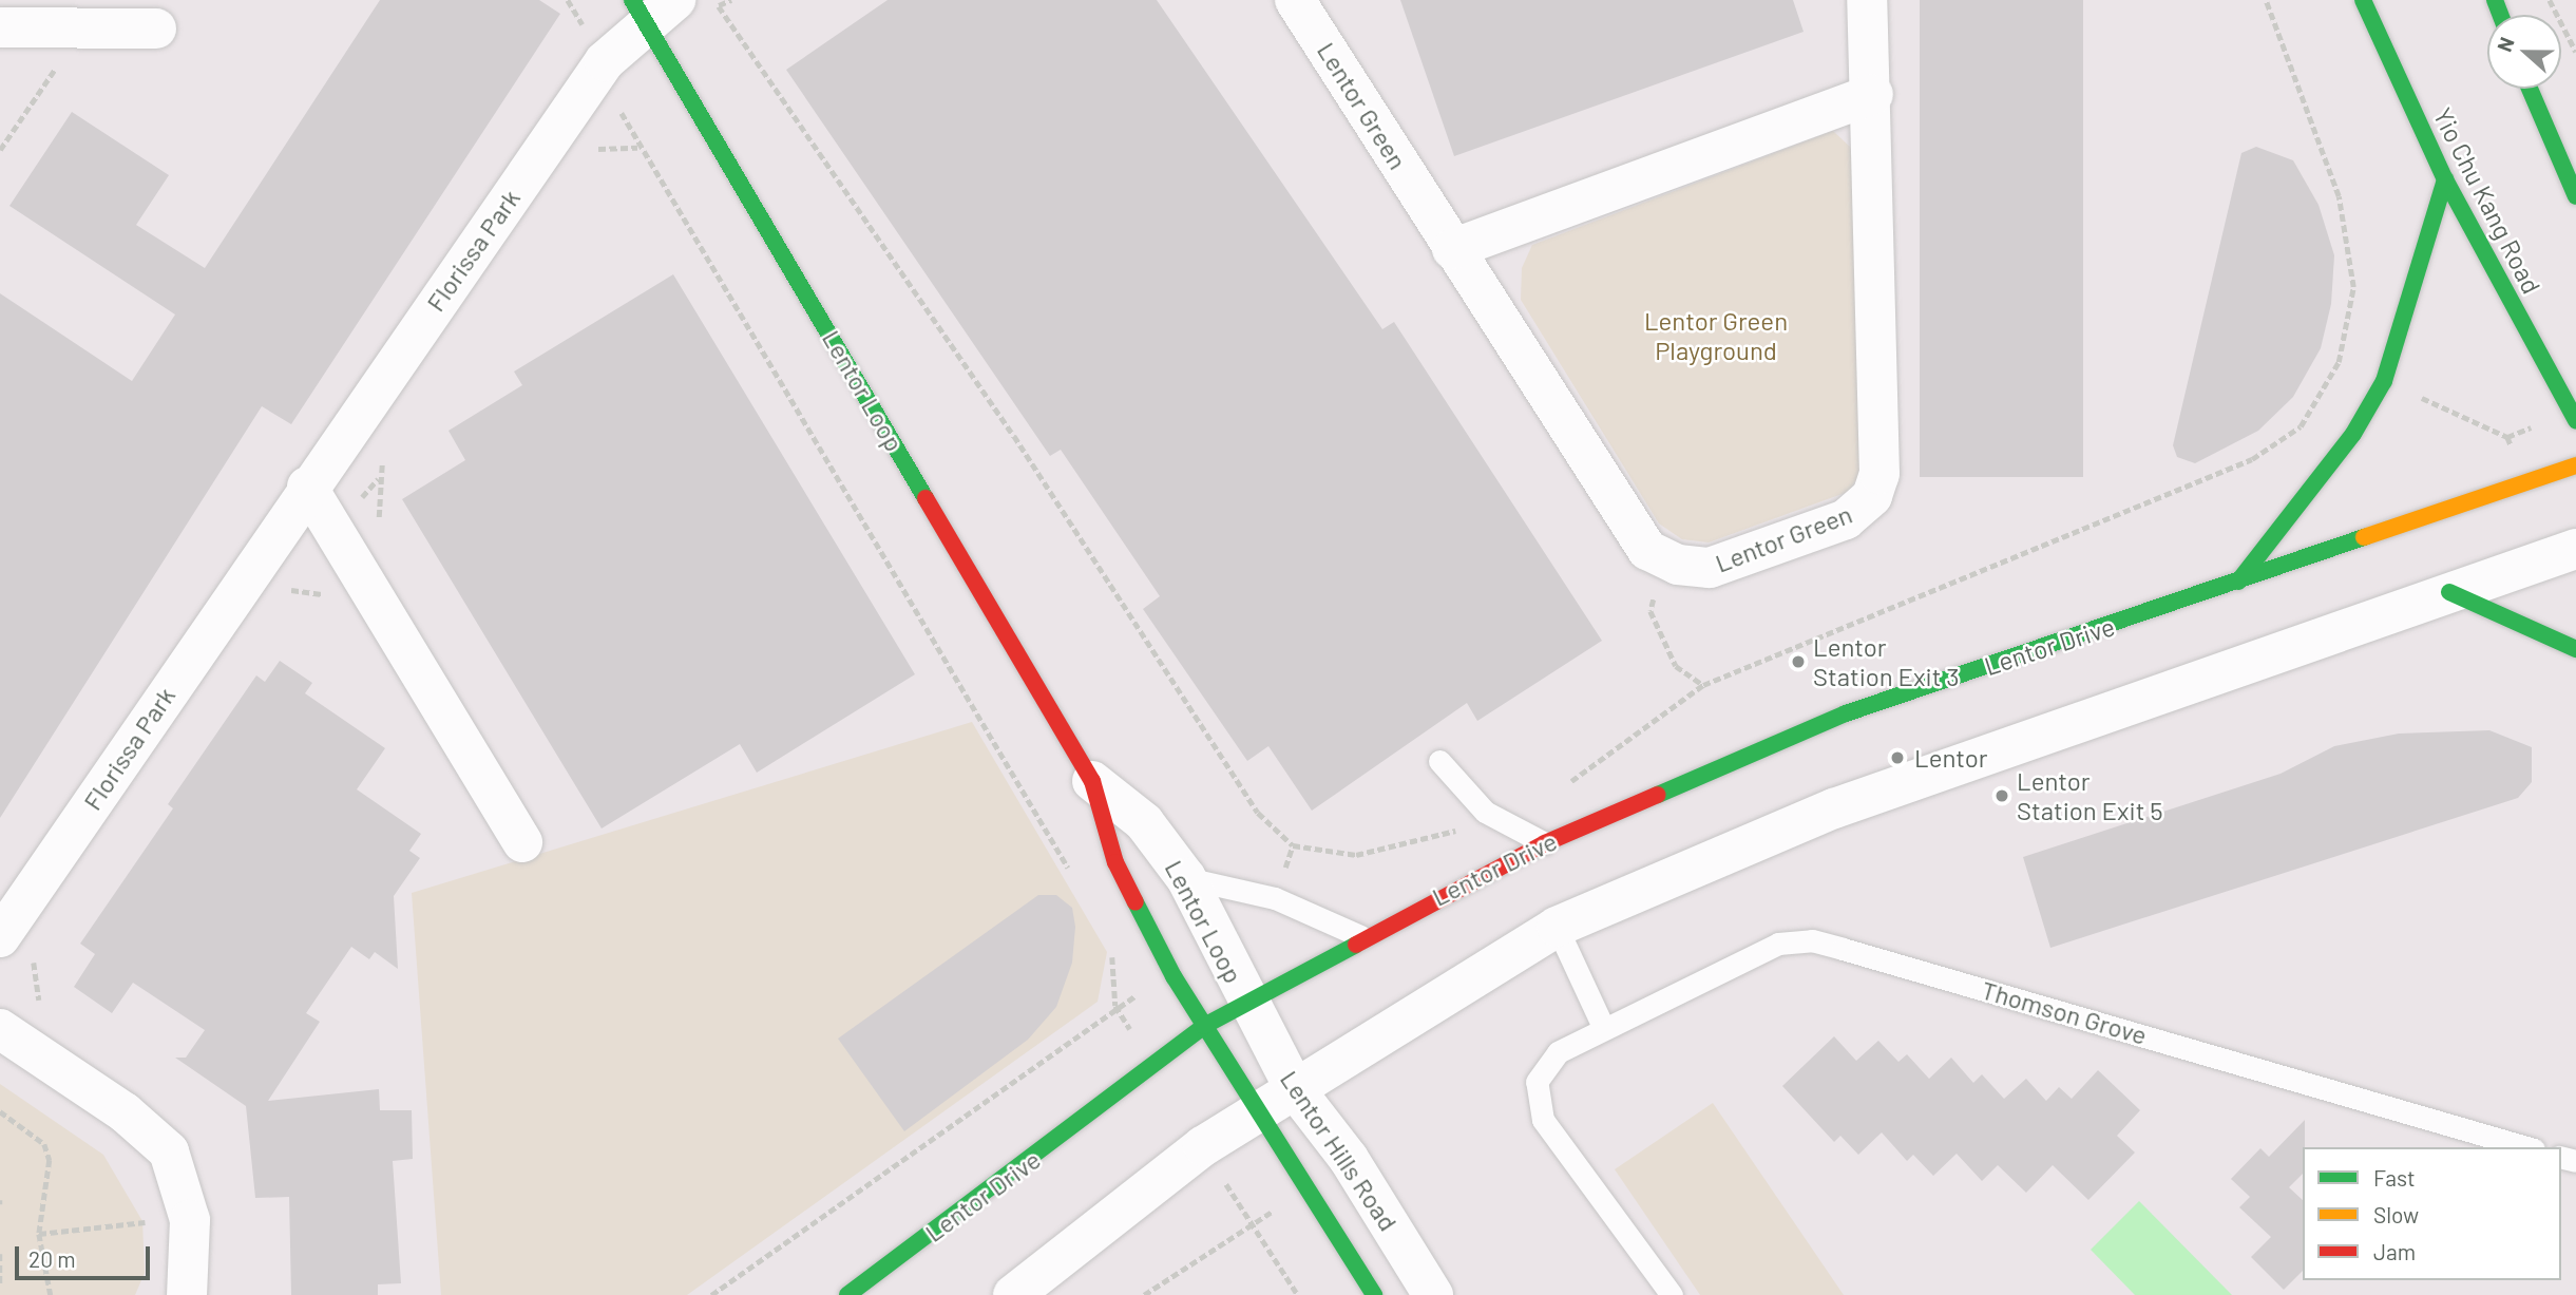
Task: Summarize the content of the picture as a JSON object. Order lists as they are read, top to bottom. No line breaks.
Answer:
{"streets":{"street":["Lentor Green","Yio Chu Kang Road","Florissa Park","Lentor Loop","Lentor Drive","Lentor Hills Road"],"lane":["Thomson Grove"]},"crossings":[["Florissa Park","Lentor Loop"],["Lentor Loop","Lentor Drive"],["Lentor Loop","Lentor Hills Road"],["Lentor Drive","Lentor Hills Road"]],"parks":["Lentor Green Playground"],"places":["Lentor Station Exit 3","Lentor","Lentor Station Exit 5"],"legend":["Fast","Slow","Jam"],"scale_bar":"20 m","north":"left"}
